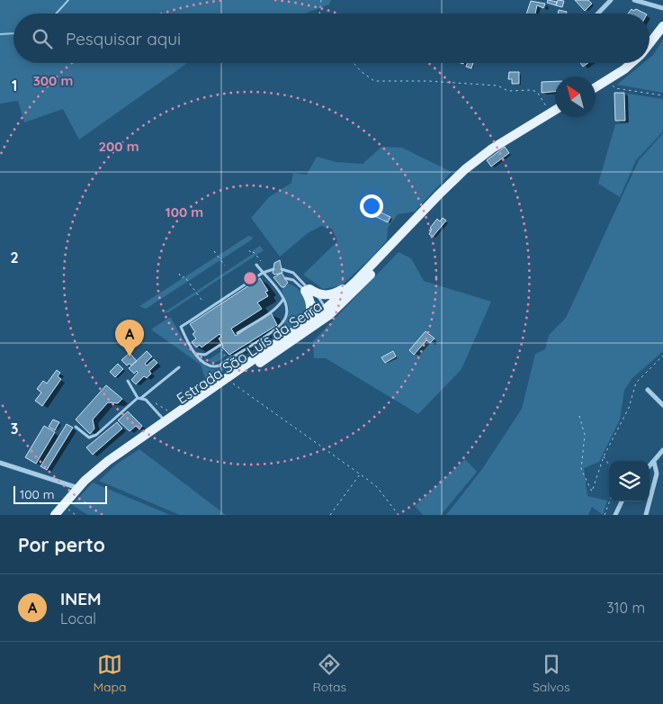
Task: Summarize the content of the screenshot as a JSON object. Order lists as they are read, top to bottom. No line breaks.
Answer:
{"streets":{"main road":["Estrada São Luís da Serra"]},"scale_bar":"100 m","north":"top left","page":{"search":"Pesquisar aqui","pins":"A","scale":"100 m","heading":"Por perto","list":[{"mark":"A","name":"INEM","note":"Local","value":"310 m"}],"nav":["Mapa","Rotas","Salvos"]},"grid":{"rows":["1","2","3"]},"rings":["300 m","200 m","100 m"]}
